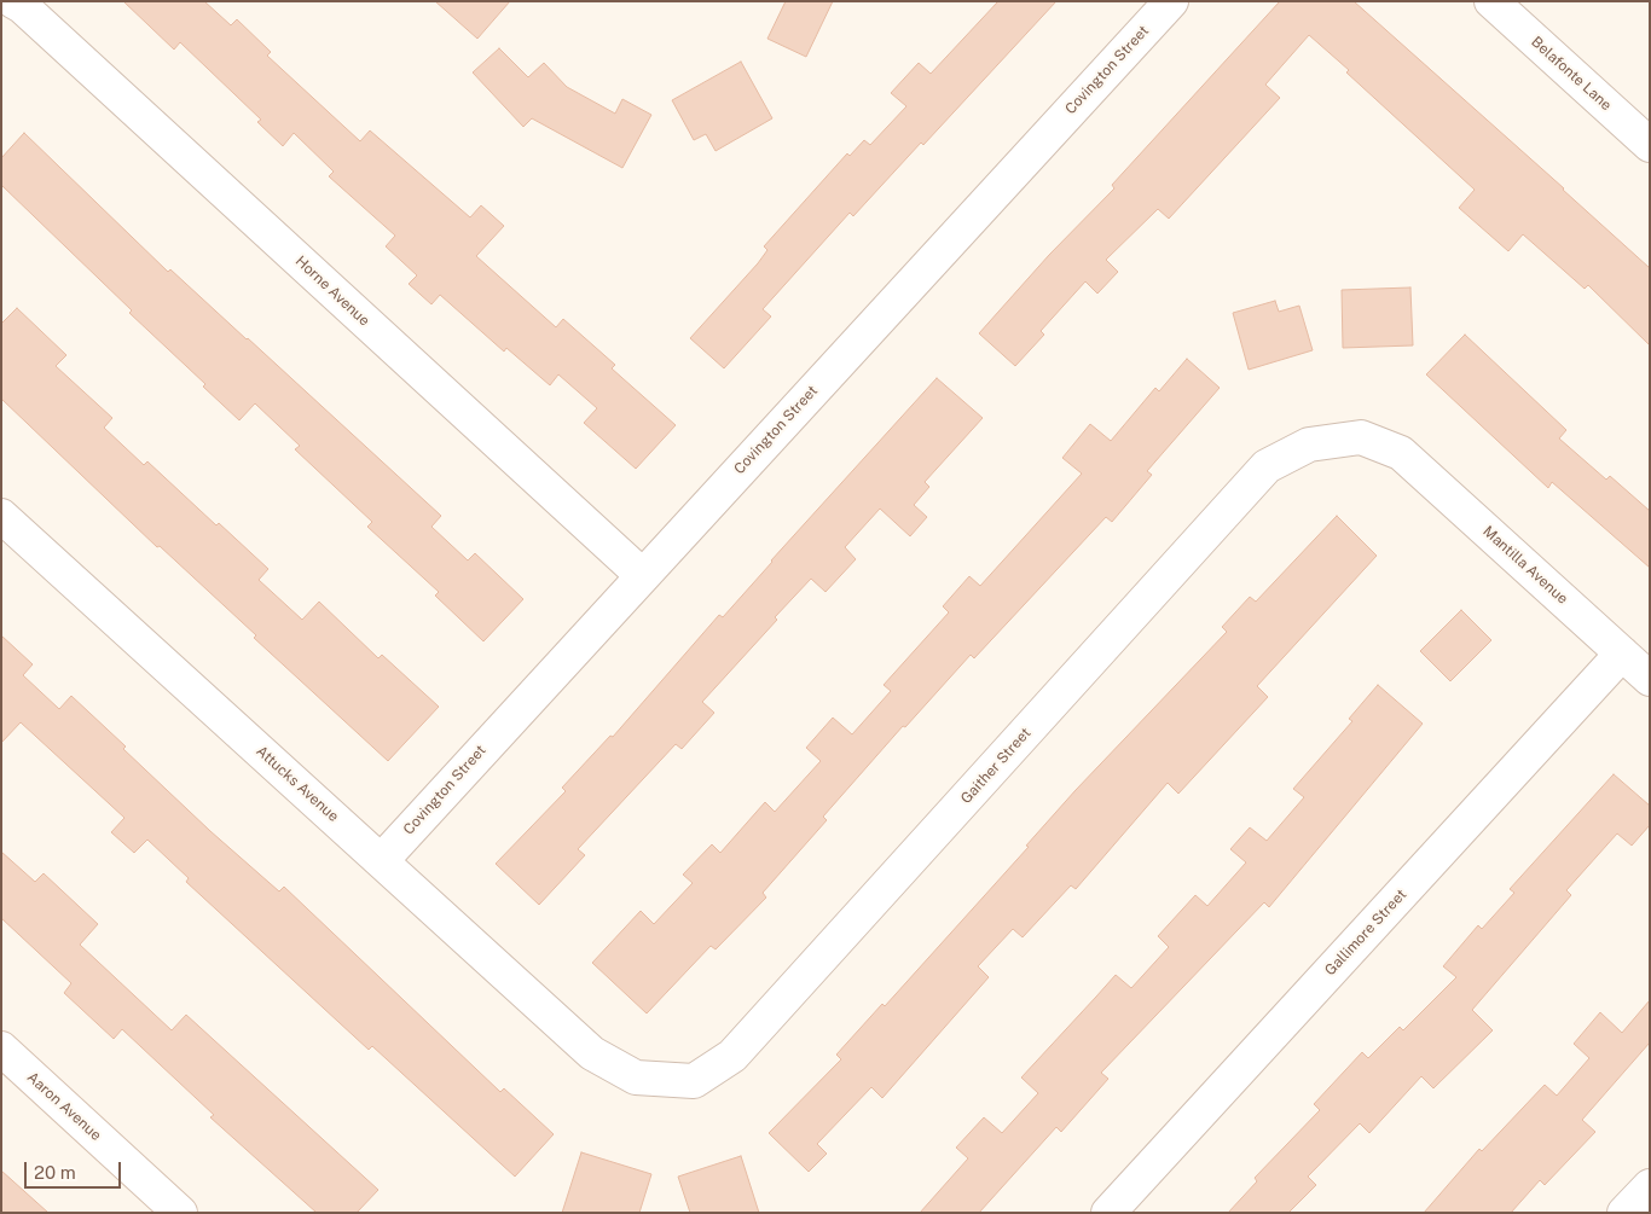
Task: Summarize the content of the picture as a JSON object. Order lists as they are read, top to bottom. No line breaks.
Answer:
{"streets":{"street":["Covington Street","Belafonte Lane","Horne Avenue","Mantilla Avenue","Gaither Street","Attucks Avenue","Gallimore Street","Aaron Avenue"]},"crossings":[["Covington Street","Horne Avenue"],["Covington Street","Attucks Avenue"],["Mantilla Avenue","Gaither Street"],["Mantilla Avenue","Gallimore Street"],["Gaither Street","Attucks Avenue"]],"scale_bar":"20 m"}
